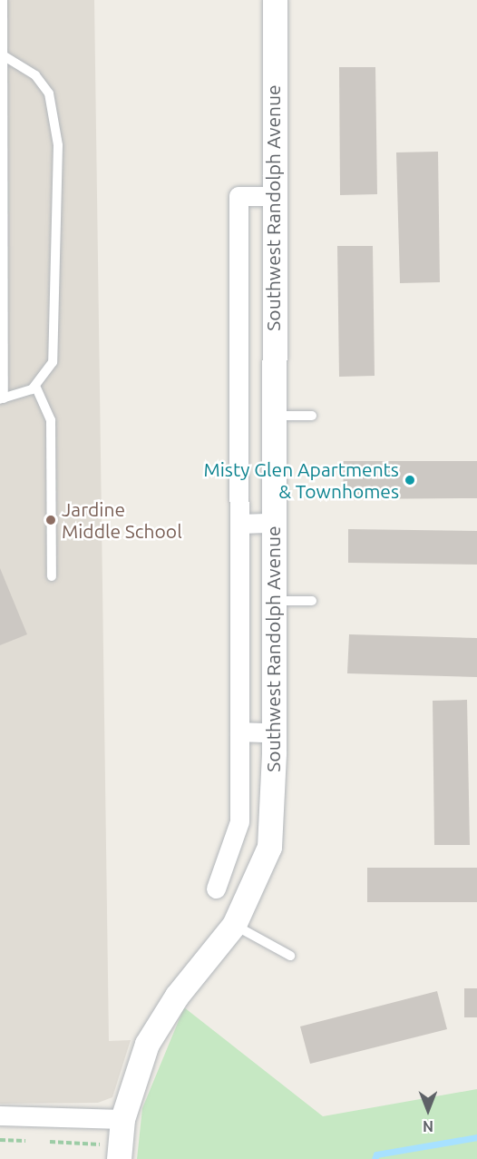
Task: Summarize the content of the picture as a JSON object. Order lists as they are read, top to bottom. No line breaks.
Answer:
{"streets":{"street":["Southwest Randolph Avenue"]},"places":["Misty Glen Apartments & Townhomes","Jardine Middle School"],"north":"bottom"}
